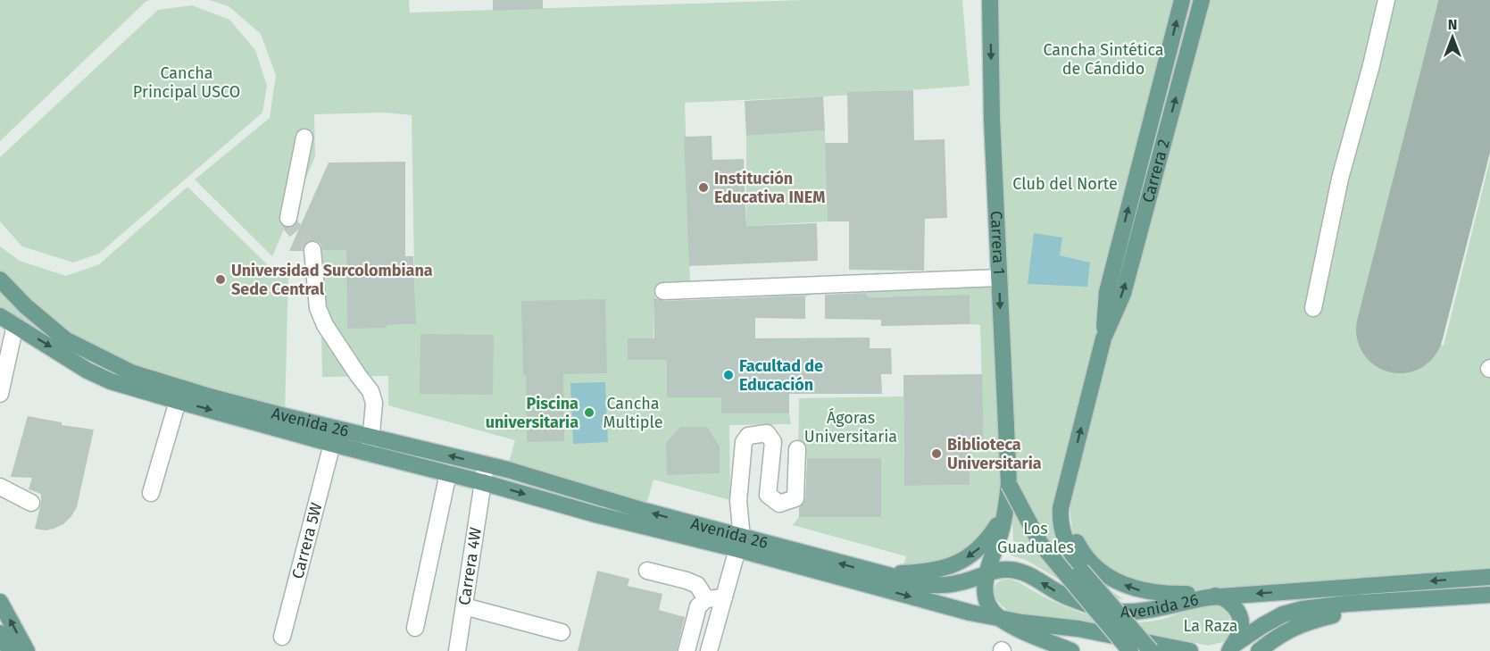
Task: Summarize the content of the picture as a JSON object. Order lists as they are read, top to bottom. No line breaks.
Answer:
{"streets":{"main road":["Carrera 2","Carrera 1","Avenida 26"],"street":["Carrera 5W","Carrera 4W"]},"crossings":[["Carrera 1","Avenida 26"],["Avenida 26","Carrera 5W"],["Avenida 26","Carrera 4W"]],"one_way":["Carrera 2","Carrera 1"],"parks":["Cancha Sintética de Cándido","Cancha Principal USCO","Club del Norte","Cancha Multiple","Ágoras Universitaria","Los Guaduales","La Raza"],"places":["Institución Educativa INEM","Universidad Surcolombiana Sede Central","Facultad de Educación","Piscina universitaria","Biblioteca Universitaria"],"north":"top"}
